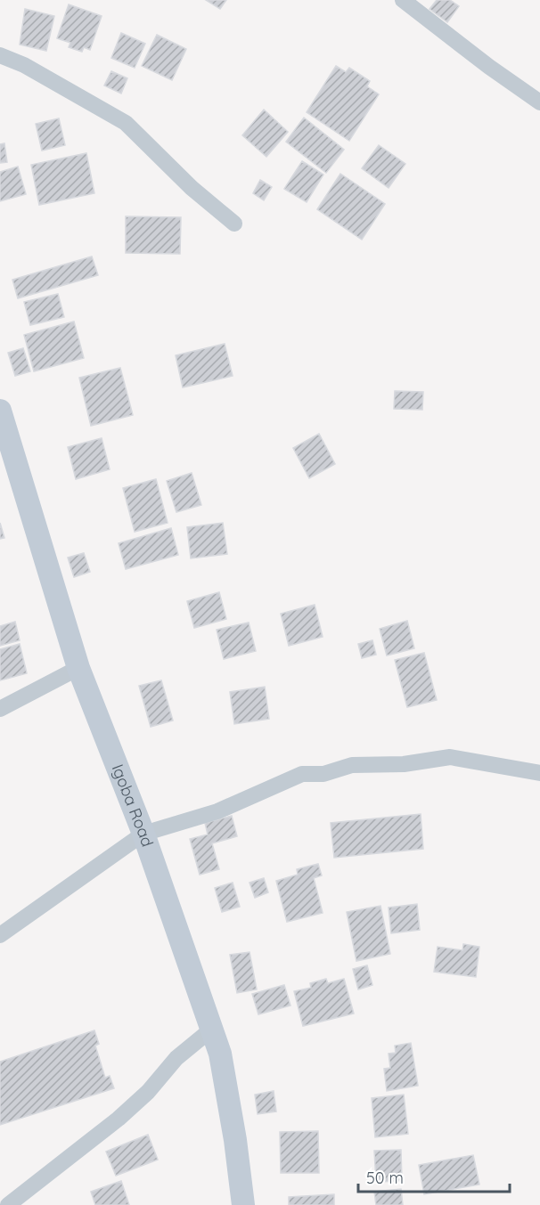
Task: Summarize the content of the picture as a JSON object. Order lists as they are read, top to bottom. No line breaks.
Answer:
{"streets":{"street":["Igoba Road"]},"scale_bar":"50 m"}
